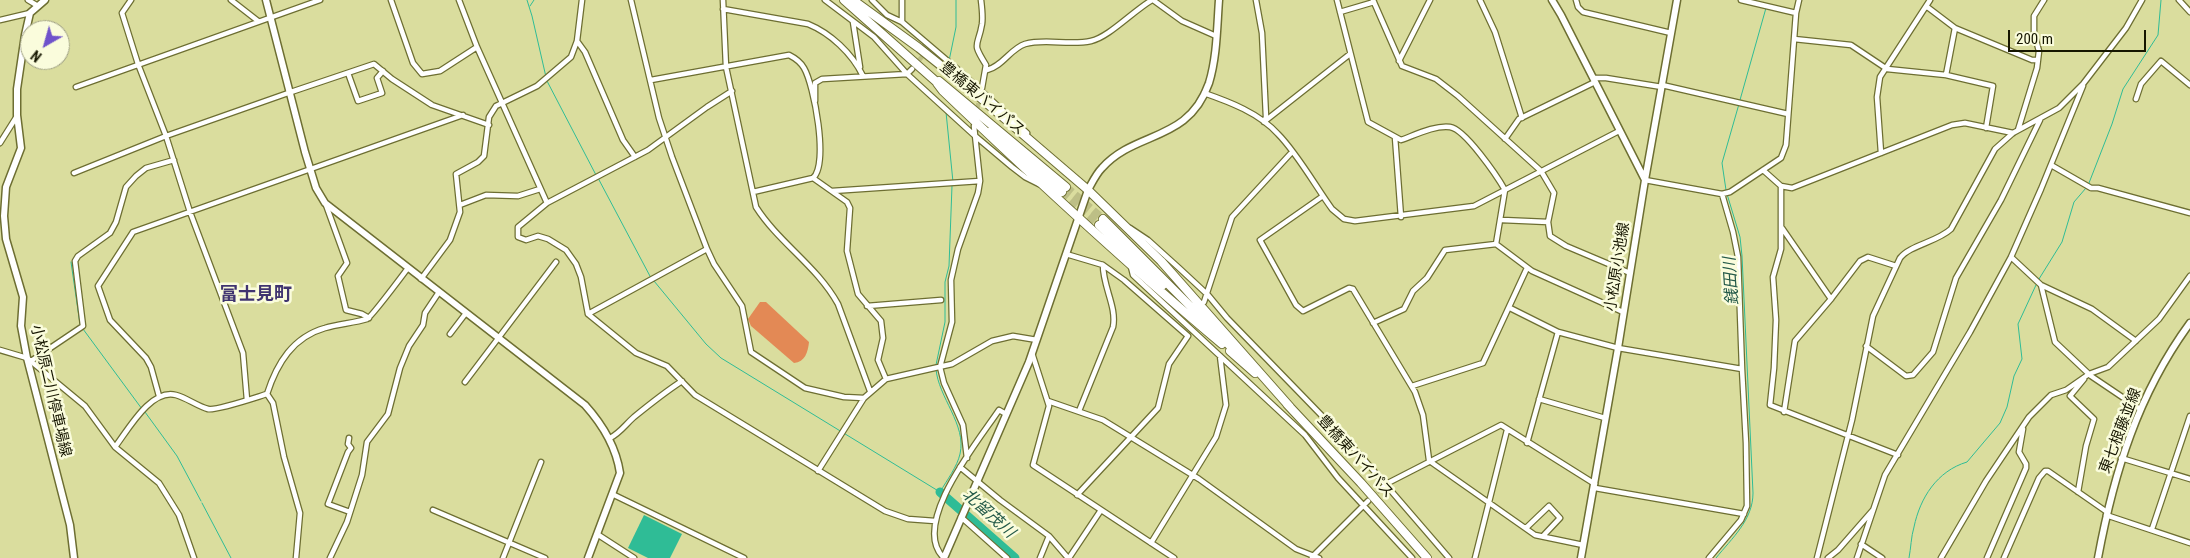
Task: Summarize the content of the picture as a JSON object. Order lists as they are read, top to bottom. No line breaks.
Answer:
{"streets":{"highway":["豊橋東バイパス"],"street":["小松原小池線","小松原二川停車場線","東七根藤並線"]},"districts":["富士見町"],"water":["銭田川","北留茂川"],"scale_bar":"200 m","north":"bottom left"}
